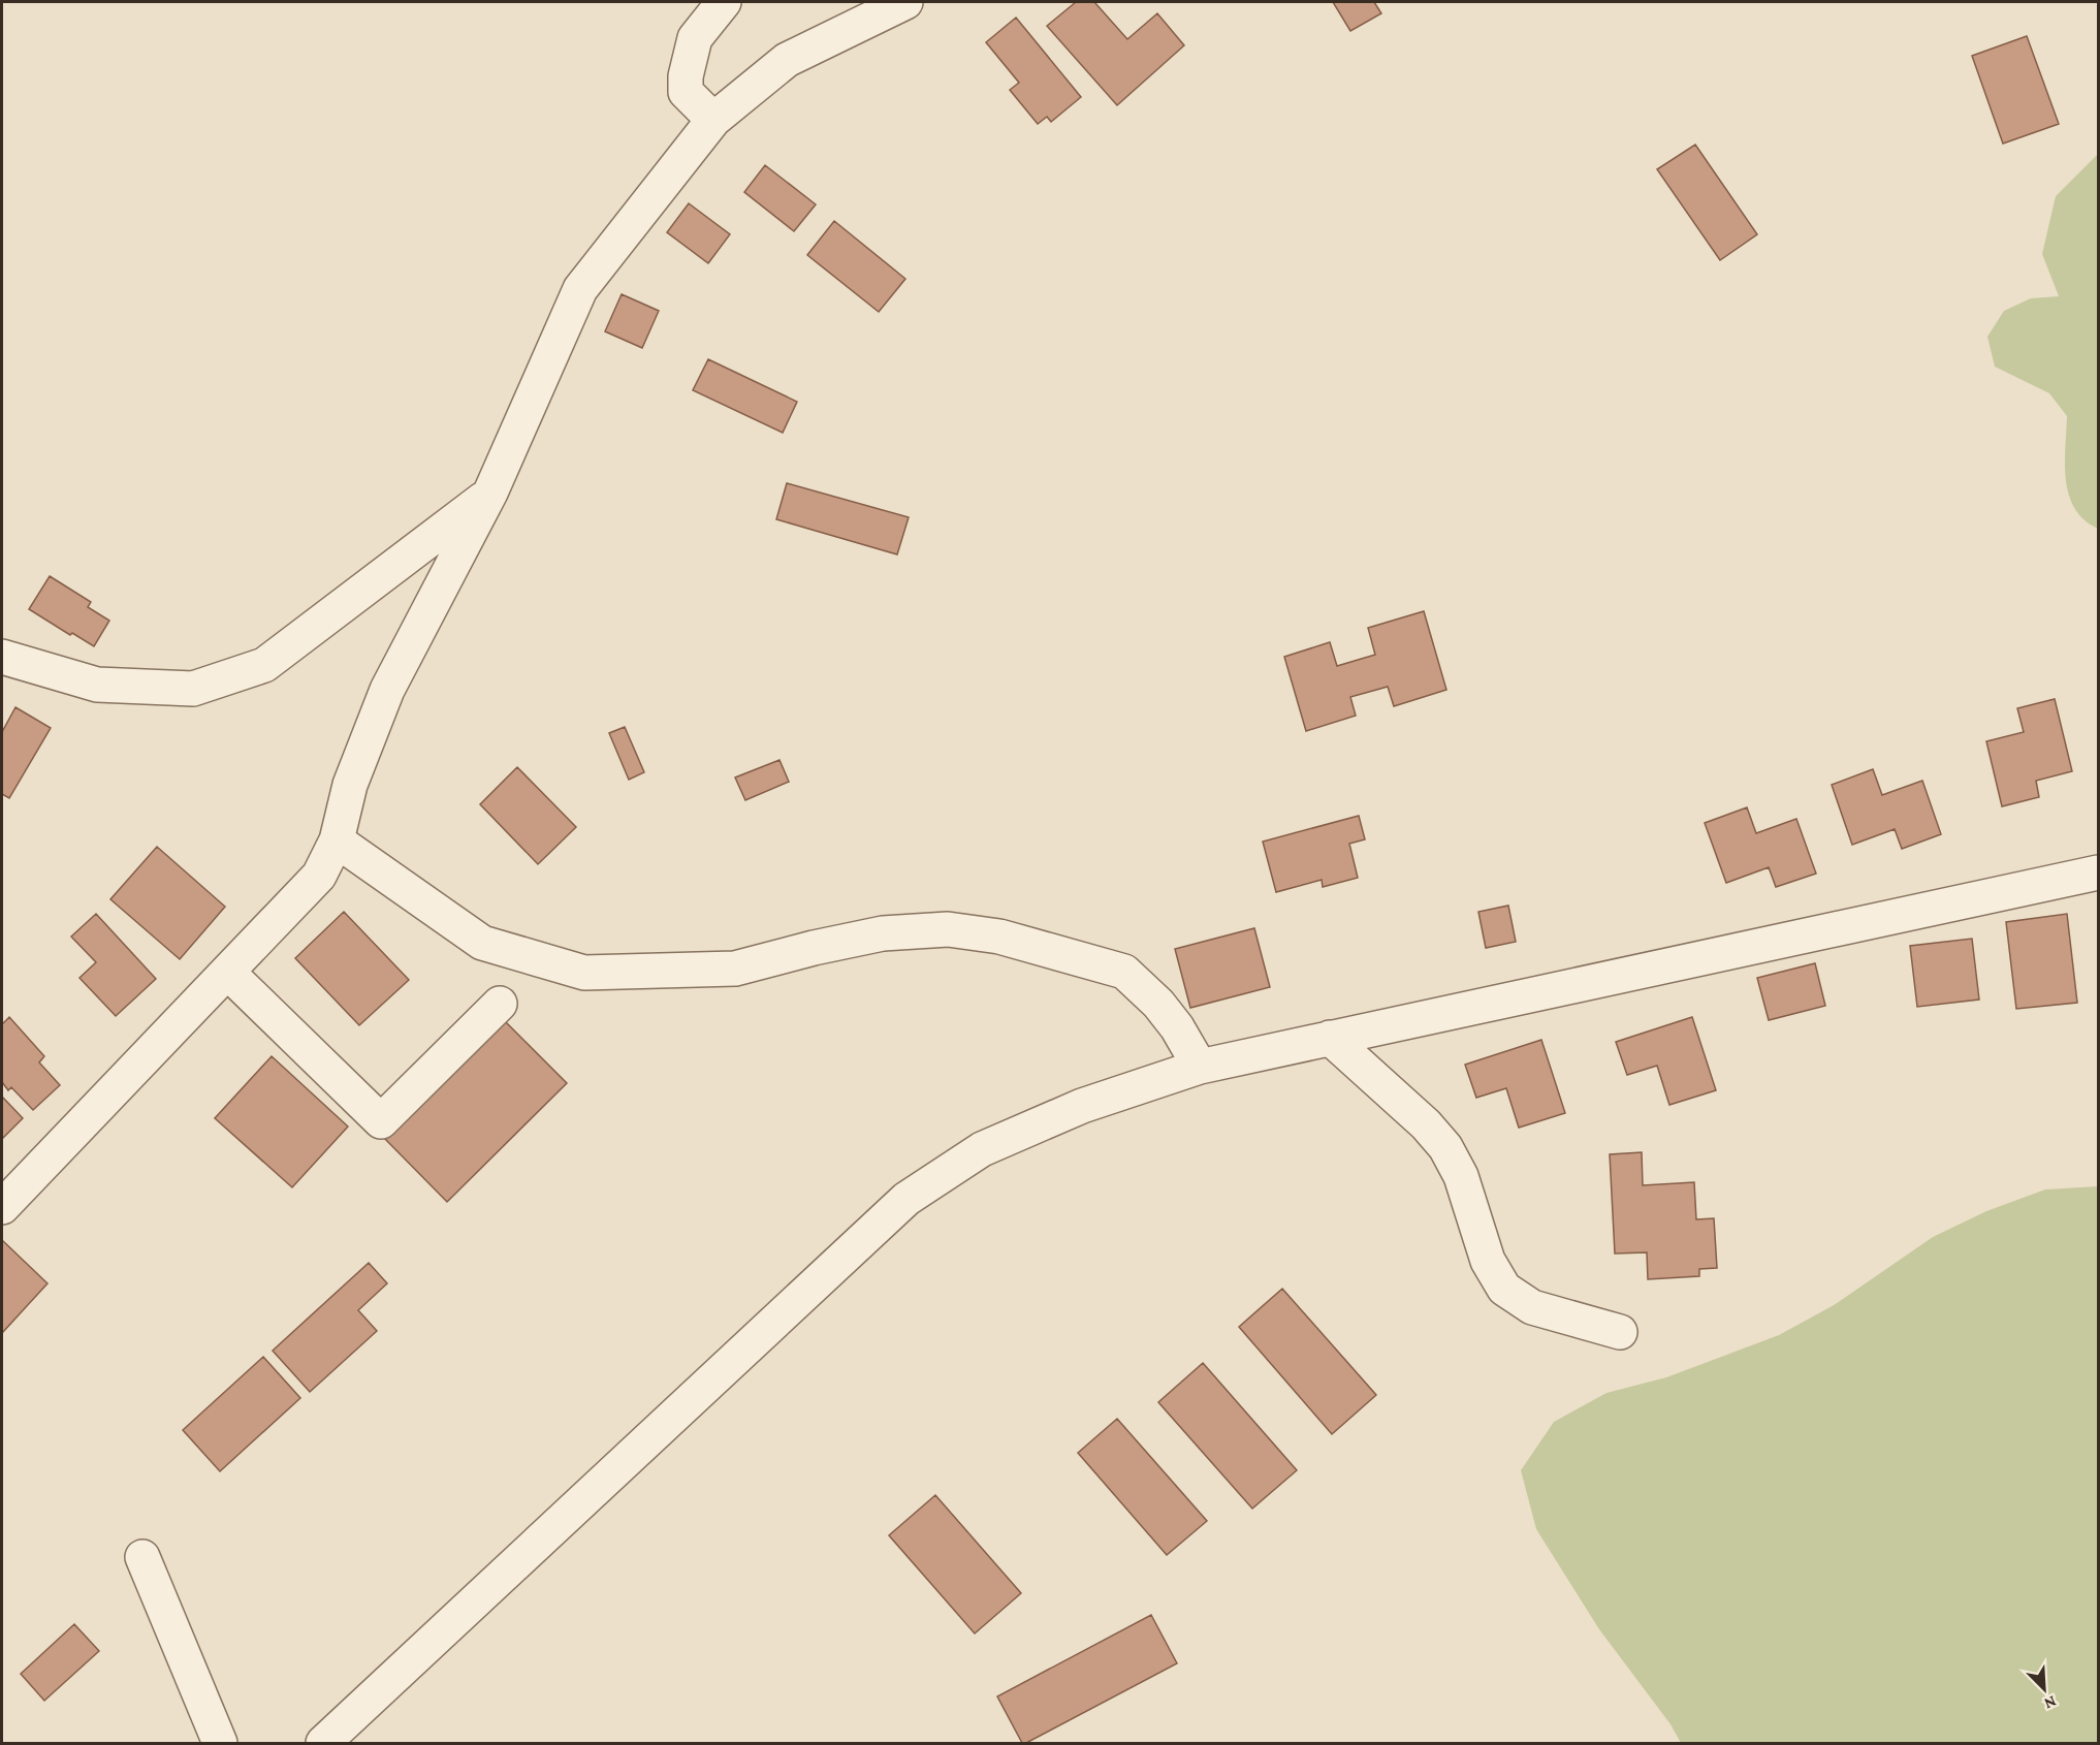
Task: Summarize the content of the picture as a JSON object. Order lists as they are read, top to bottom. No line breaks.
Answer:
{"north":"bottom right"}
